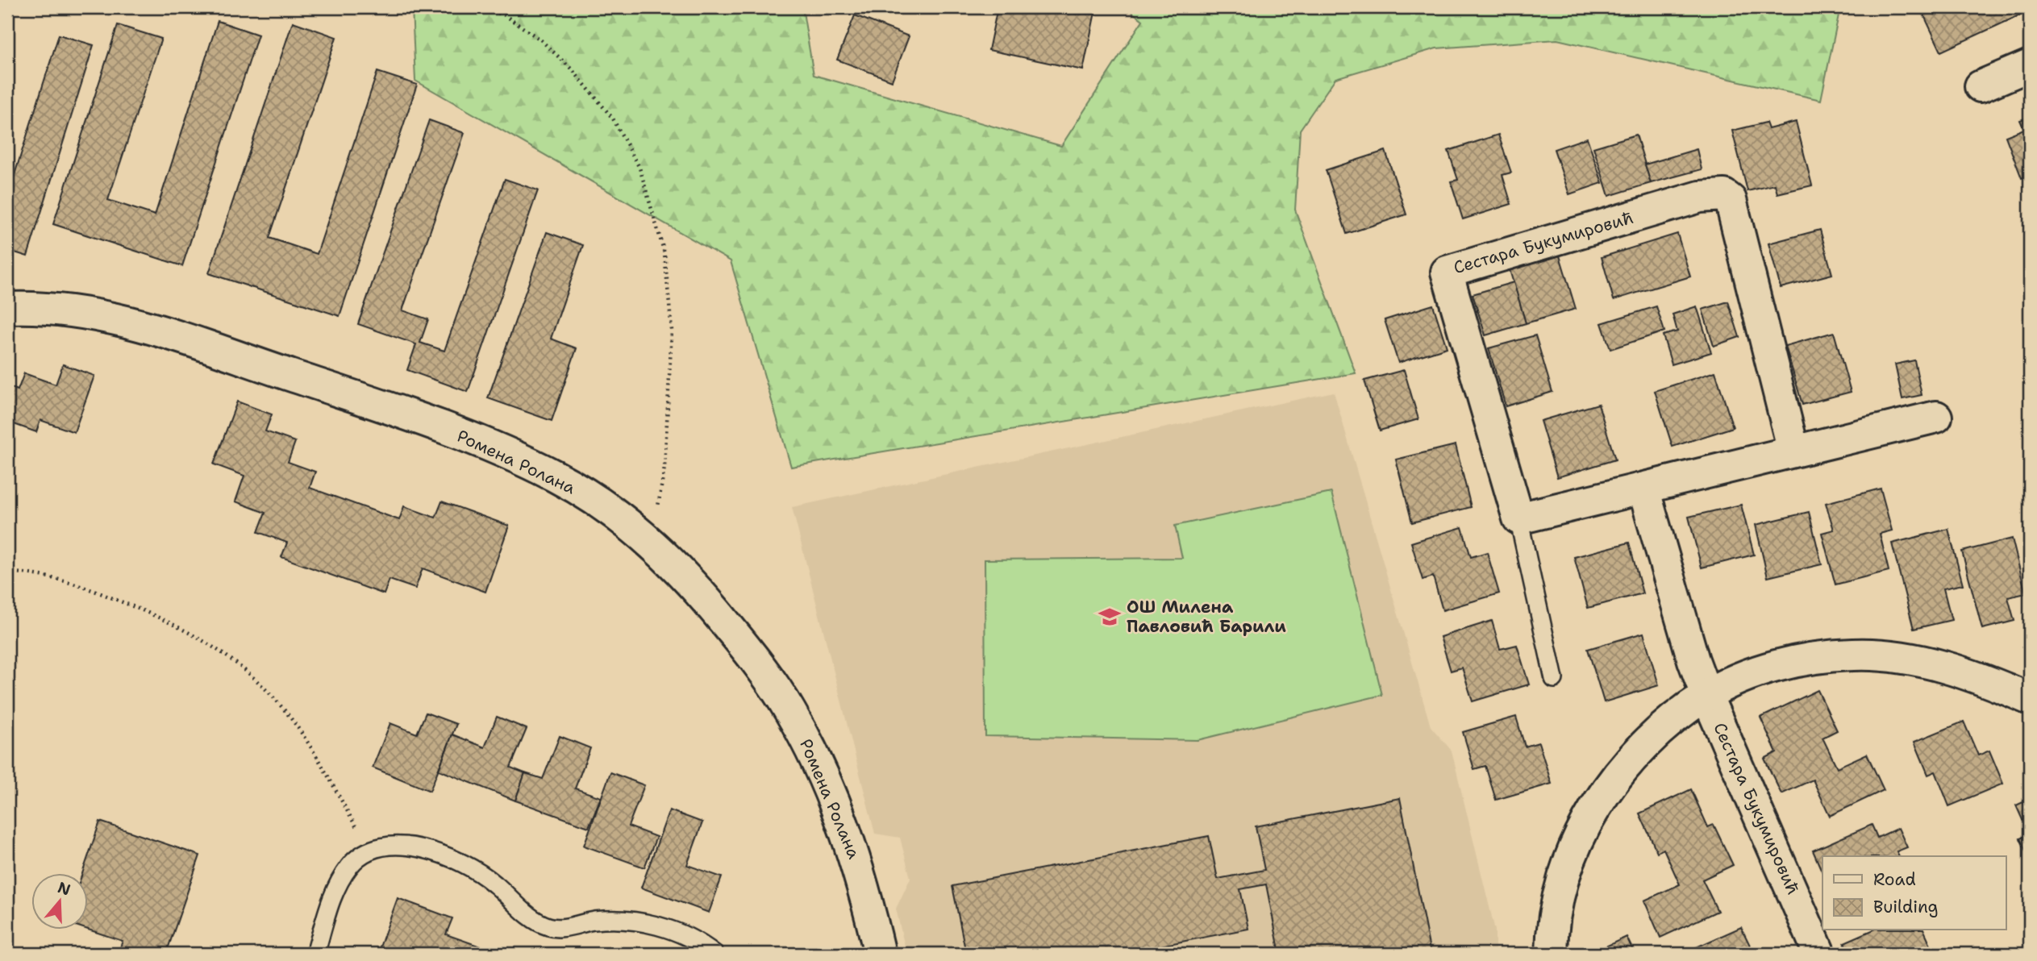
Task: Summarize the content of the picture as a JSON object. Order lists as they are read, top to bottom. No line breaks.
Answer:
{"streets":{"street":["Сестара Букумировић","Ромена Ролана"]},"places":{"school or university":["ОШ Милена Павловић Барили"]},"legend":["Road","Building"],"north":"top"}
